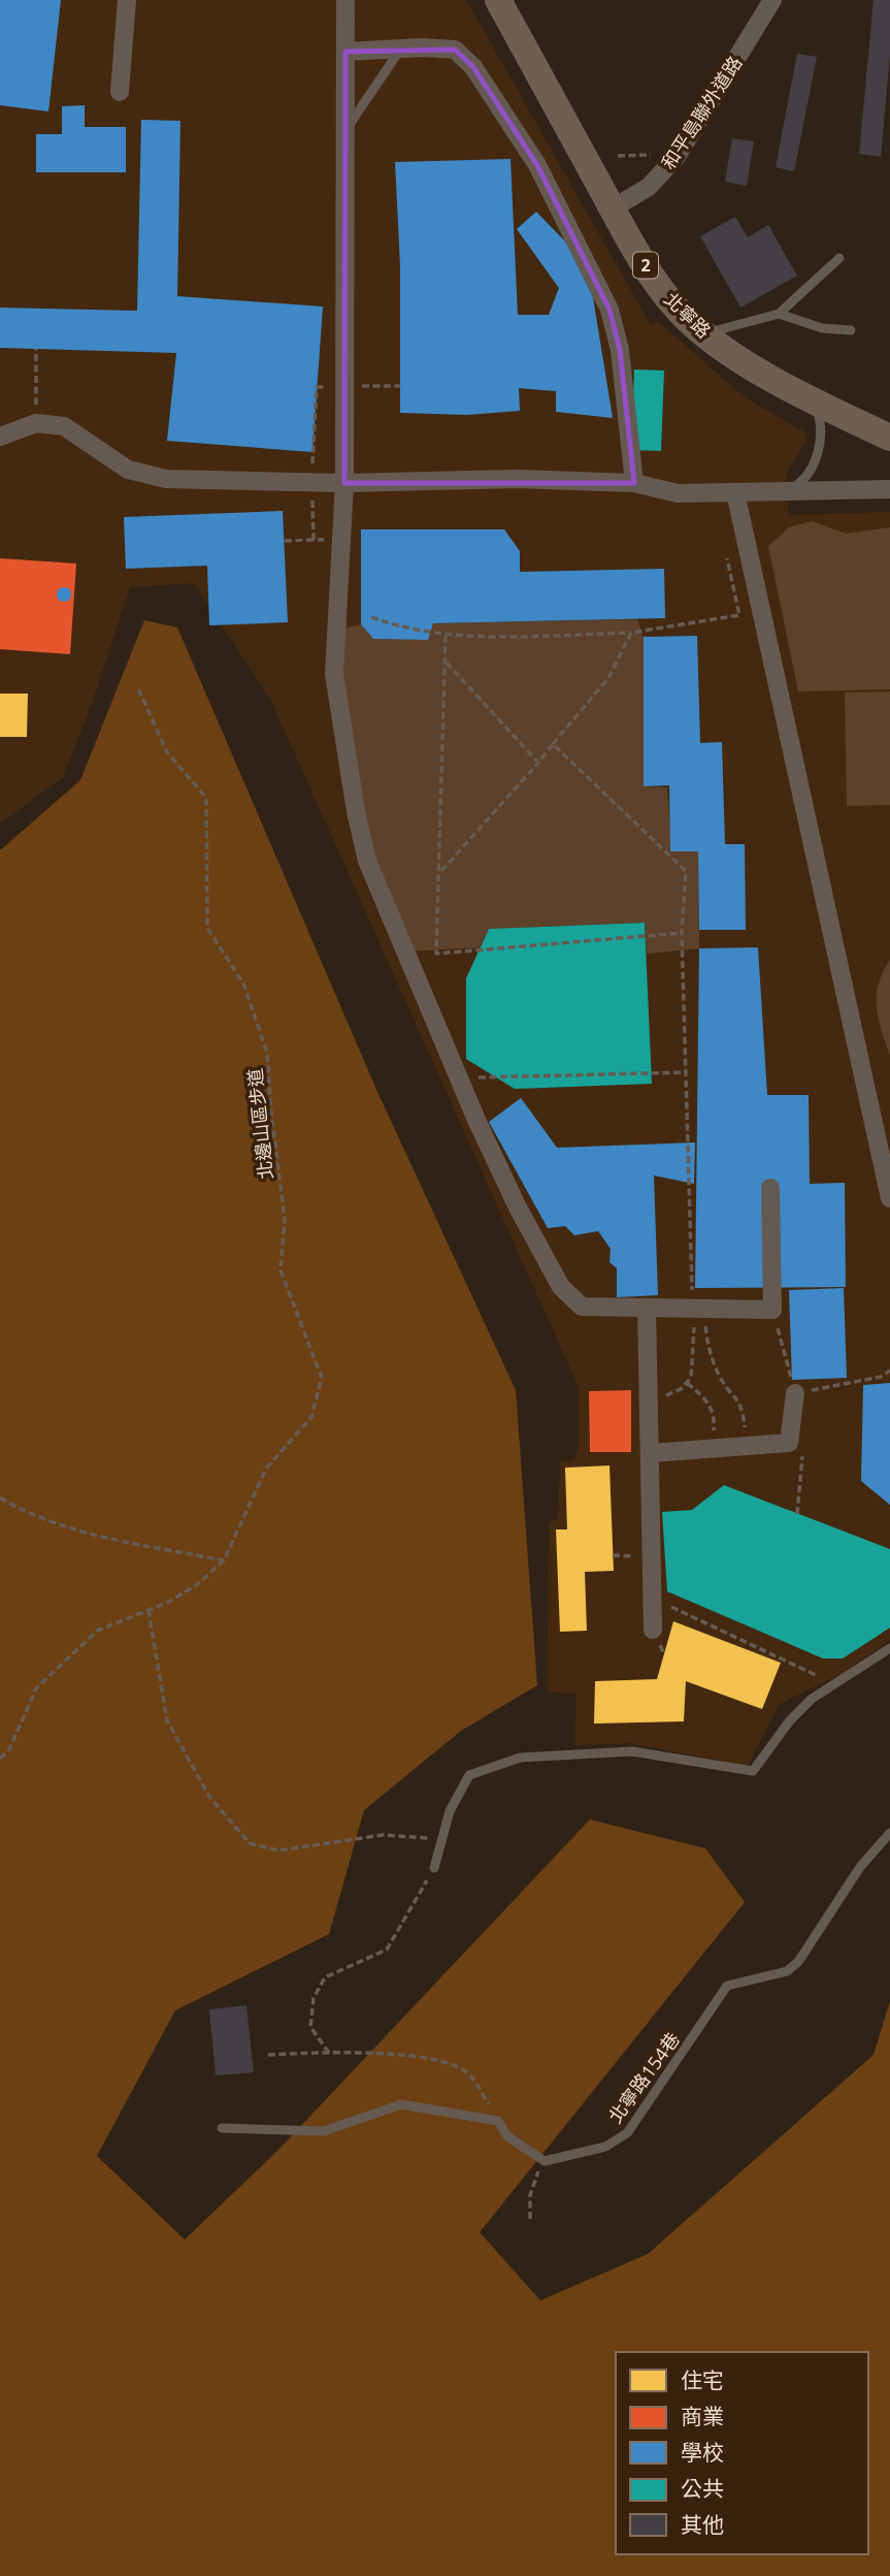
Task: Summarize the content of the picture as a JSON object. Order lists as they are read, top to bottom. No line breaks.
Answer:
{"streets":{"main road":["2","北寧路"],"street":["和平島聯外道路"],"lane":["北寧路154巷"],"path":["北邊山區步道"]},"crossings":[["和平島聯外道路","北寧路"]],"legend":["住宅","商業","學校","公共","其他"]}
